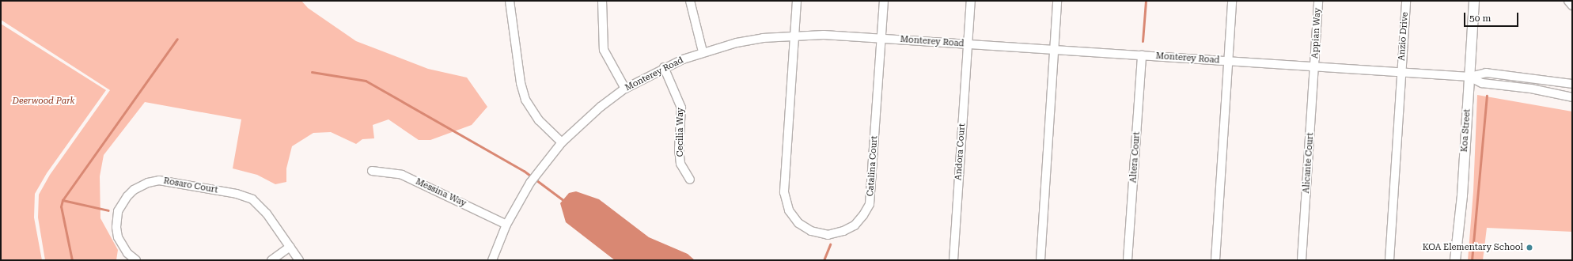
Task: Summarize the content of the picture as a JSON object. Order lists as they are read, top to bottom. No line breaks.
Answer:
{"streets":{"main road":["Koa Street"],"street":["Appian Way","Anzio Drive","Monterey Road","Cecilia Way","Andora Court","Altera Court","Alicante Court","Catalina Court","Rosaro Court","Messina Way"]},"crossings":[["Appian Way","Monterey Road"],["Appian Way","Alicante Court"],["Anzio Drive","Monterey Road"],["Monterey Road","Koa Street"],["Monterey Road","Cecilia Way"],["Monterey Road","Andora Court"],["Monterey Road","Altera Court"],["Monterey Road","Alicante Court"],["Monterey Road","Catalina Court"],["Monterey Road","Messina Way"]],"parks":["Deerwood Park"],"places":["KOA Elementary School"],"scale_bar":"50 m"}
